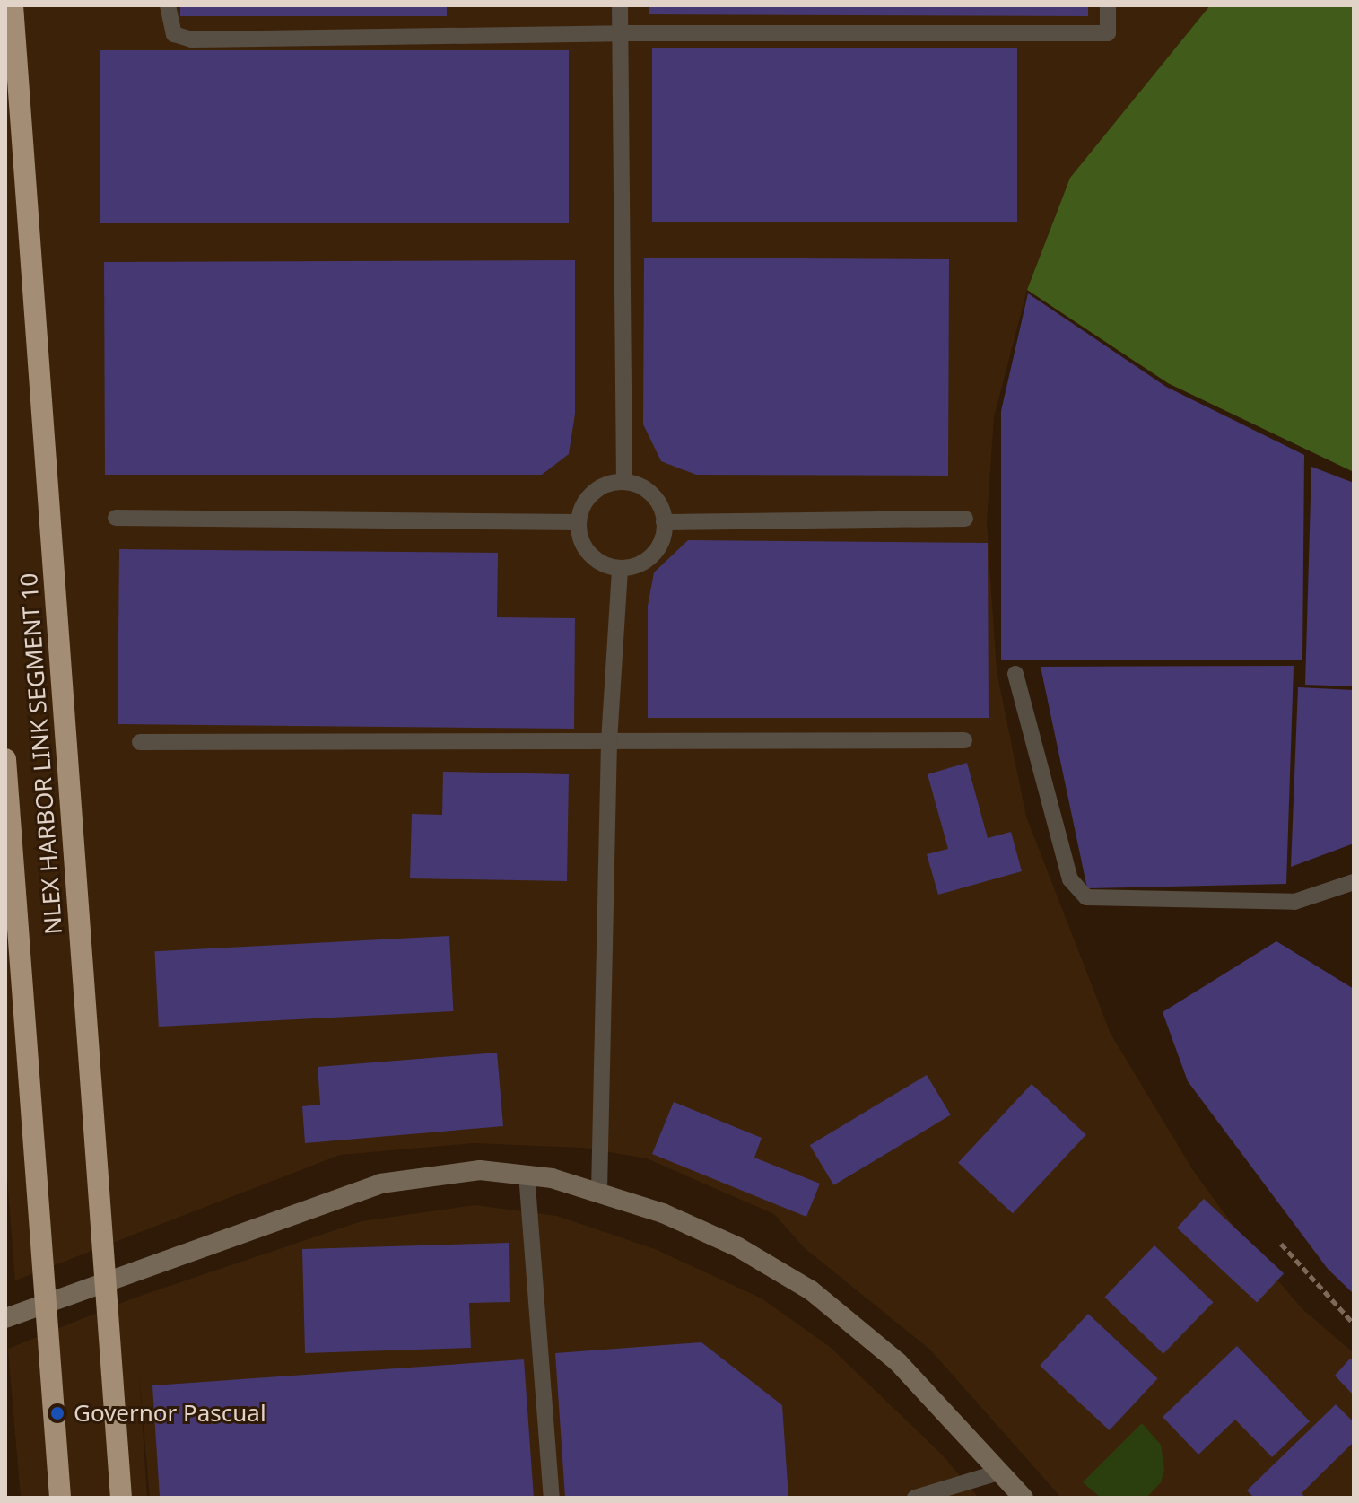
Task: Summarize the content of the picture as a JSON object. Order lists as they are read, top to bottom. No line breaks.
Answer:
{"streets":{"highway":["NLEX HARBOR LINK SEGMENT 10"]},"places":["Governor Pascual"]}
